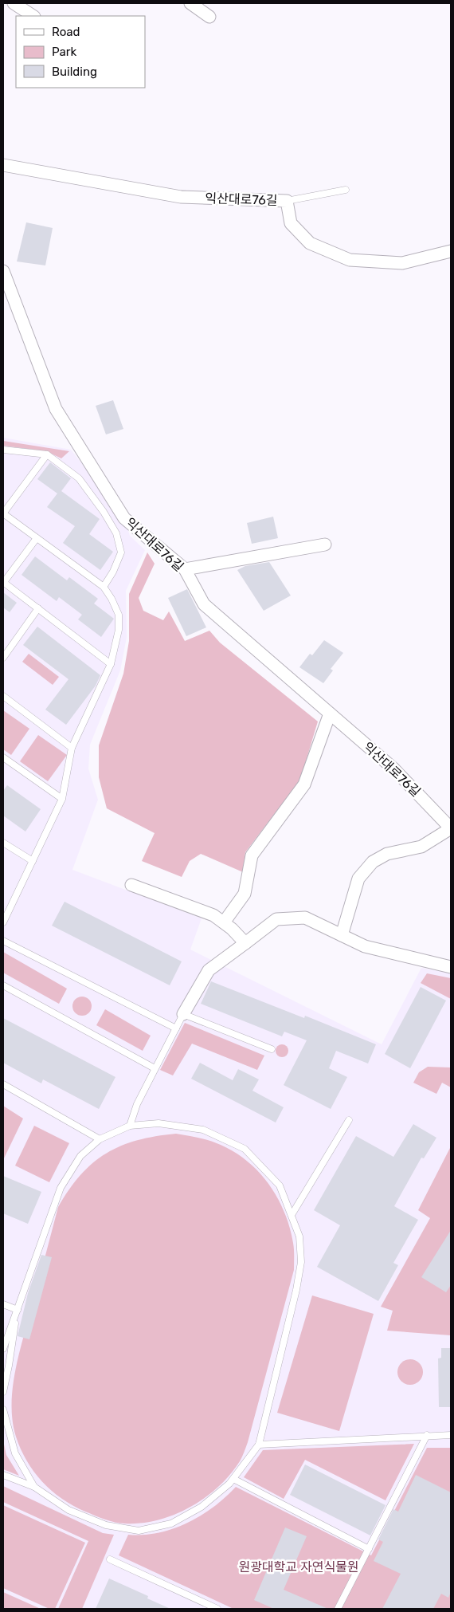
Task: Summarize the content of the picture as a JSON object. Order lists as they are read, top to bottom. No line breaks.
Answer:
{"streets":{"street":["익산대로76길"]},"parks":["원광대학교 자연식물원"],"legend":["Road","Park","Building"]}
